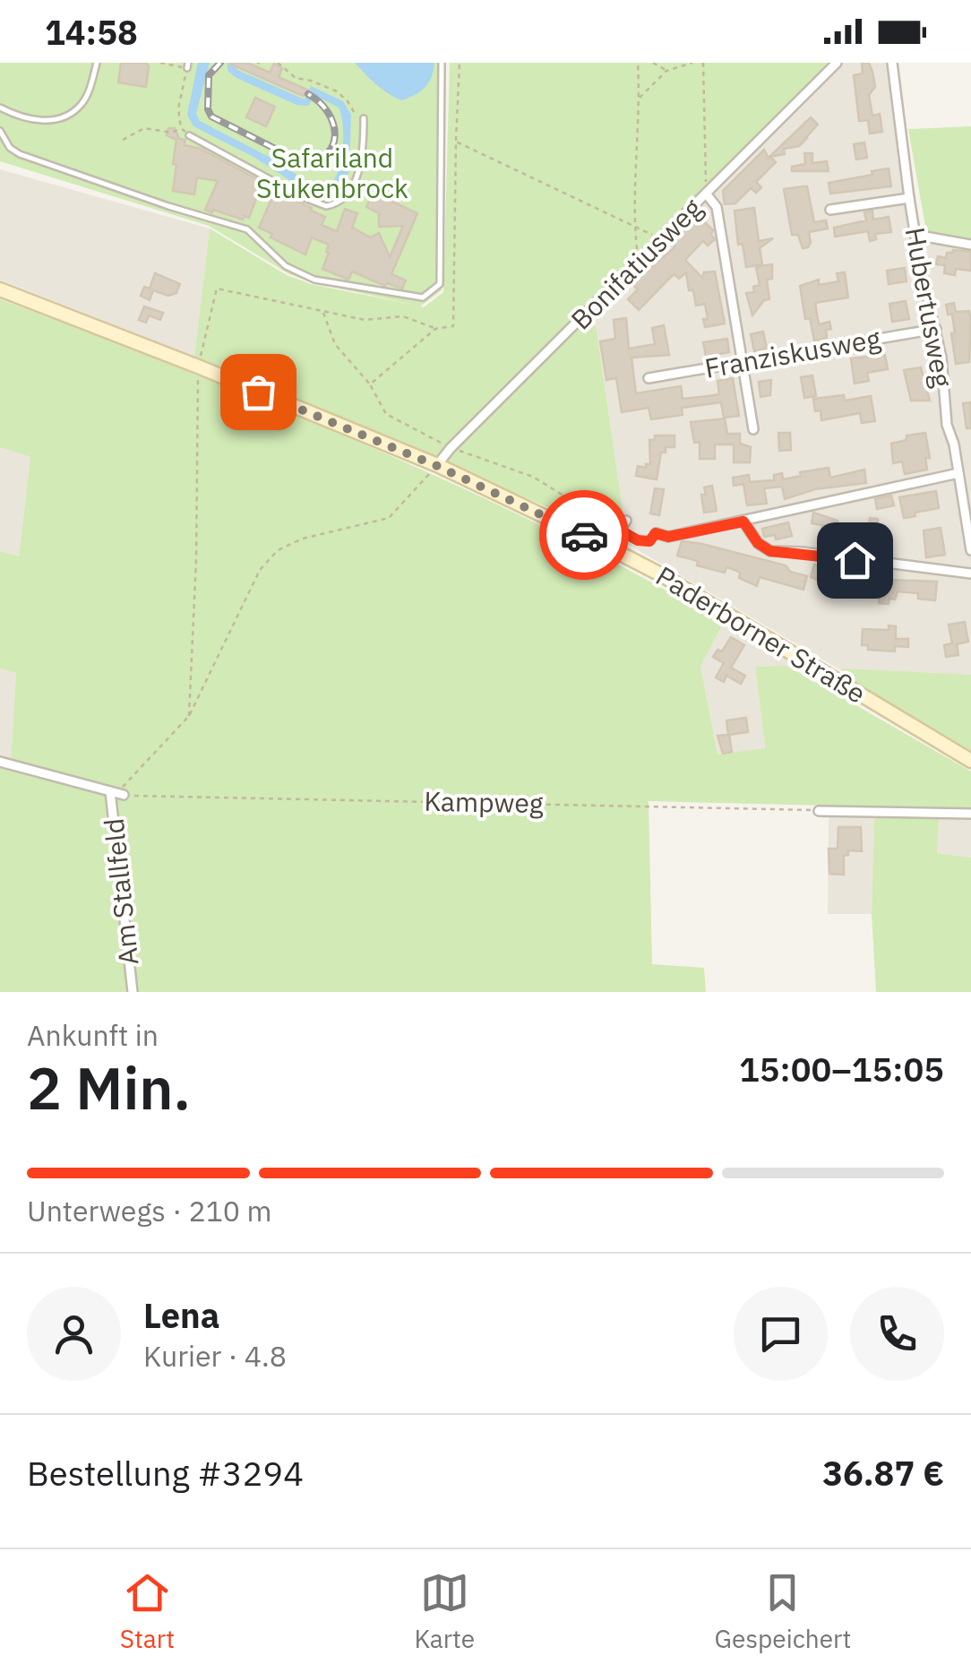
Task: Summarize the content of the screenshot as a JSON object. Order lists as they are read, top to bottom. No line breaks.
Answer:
{"streets":{"main road":["Paderborner Straße"],"street":["Bonifatiusweg","Hubertusweg","Franziskusweg","Am Stallfeld"],"path":["Kampweg"]},"crossings":[["Bonifatiusweg","Paderborner Straße"],["Hubertusweg","Franziskusweg"]],"parks":["Safariland Stukenbrock"],"page":{"status":"14:58","heading":["2 Min.","Ankunft in","15:00–15:05"],"panel":["Lena","Kurier · 4.8","Bestellung #3294","36.87 €"],"bar":"Unterwegs · 210 m","tabs":["Start","Karte","Gespeichert"]}}
